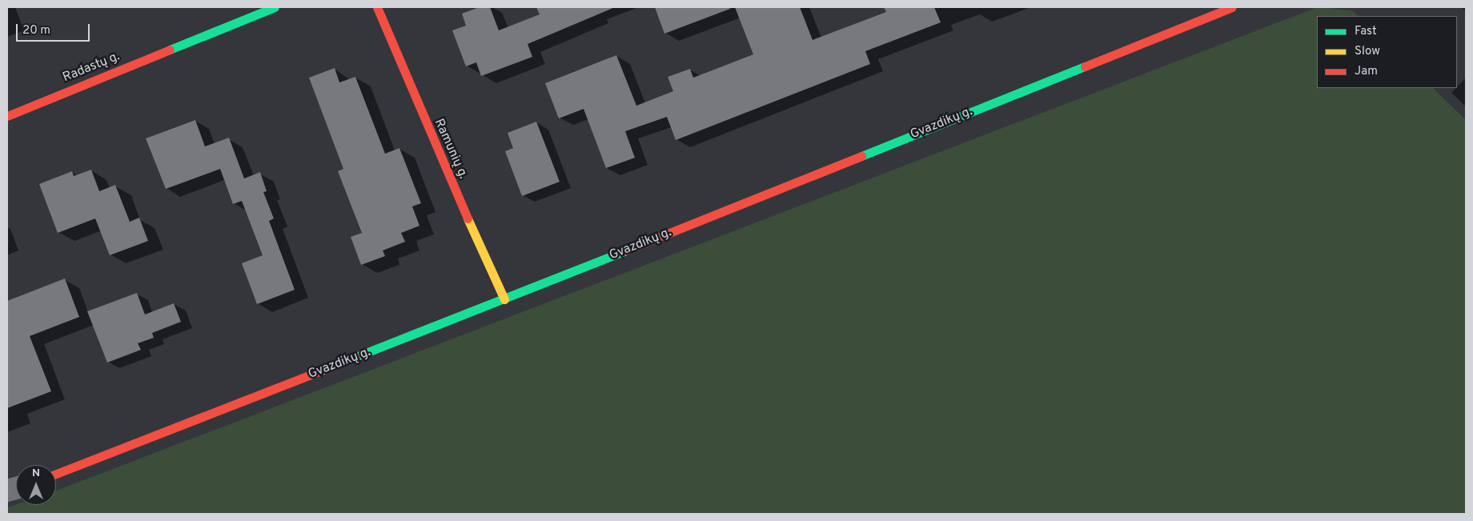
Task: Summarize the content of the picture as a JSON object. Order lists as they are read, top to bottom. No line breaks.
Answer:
{"streets":{"street":["Radastų g.","Gvazdikų g.","Ramunių g."]},"crossings":[["Gvazdikų g.","Ramunių g."]],"legend":["Fast","Slow","Jam"],"scale_bar":"20 m","north":"top"}
